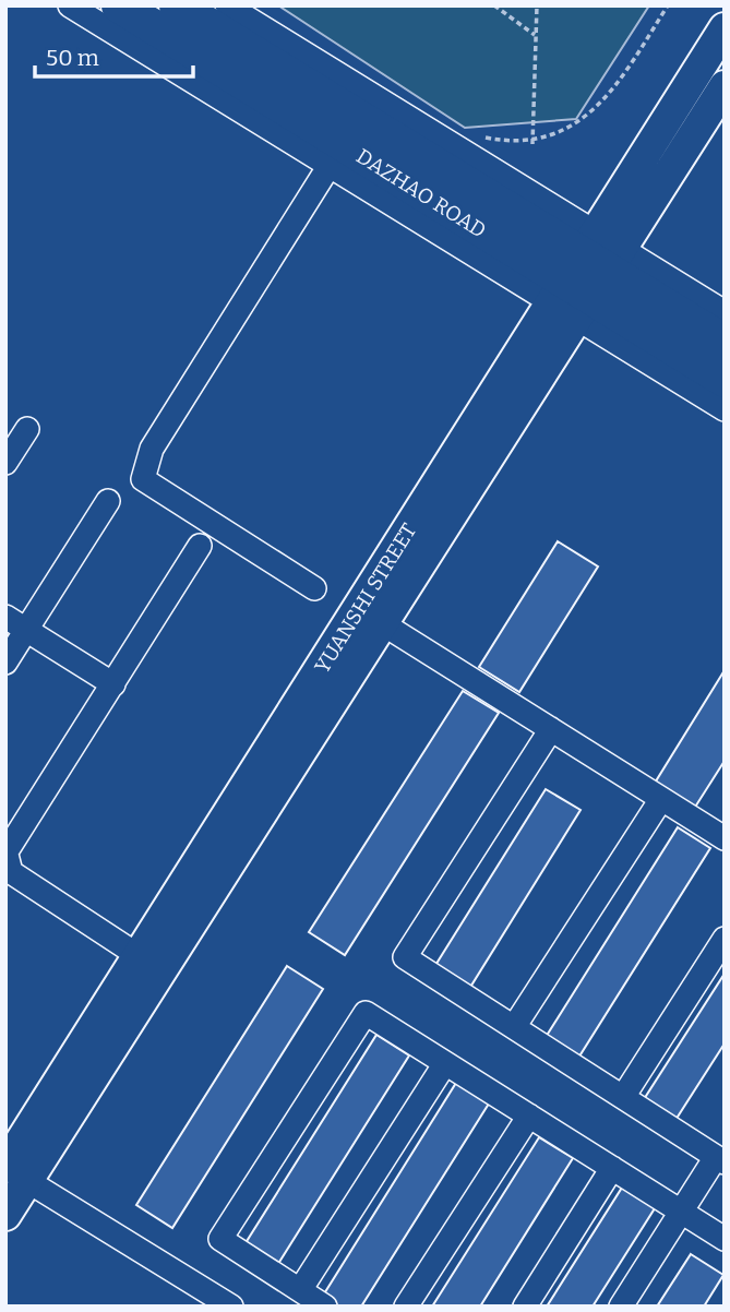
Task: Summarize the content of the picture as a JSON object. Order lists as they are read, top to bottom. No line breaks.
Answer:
{"streets":{"highway":["DAZHAO ROAD"],"main road":["YUANSHI STREET"]},"crossings":[["DAZHAO ROAD","YUANSHI STREET"]],"scale_bar":"50 m"}
